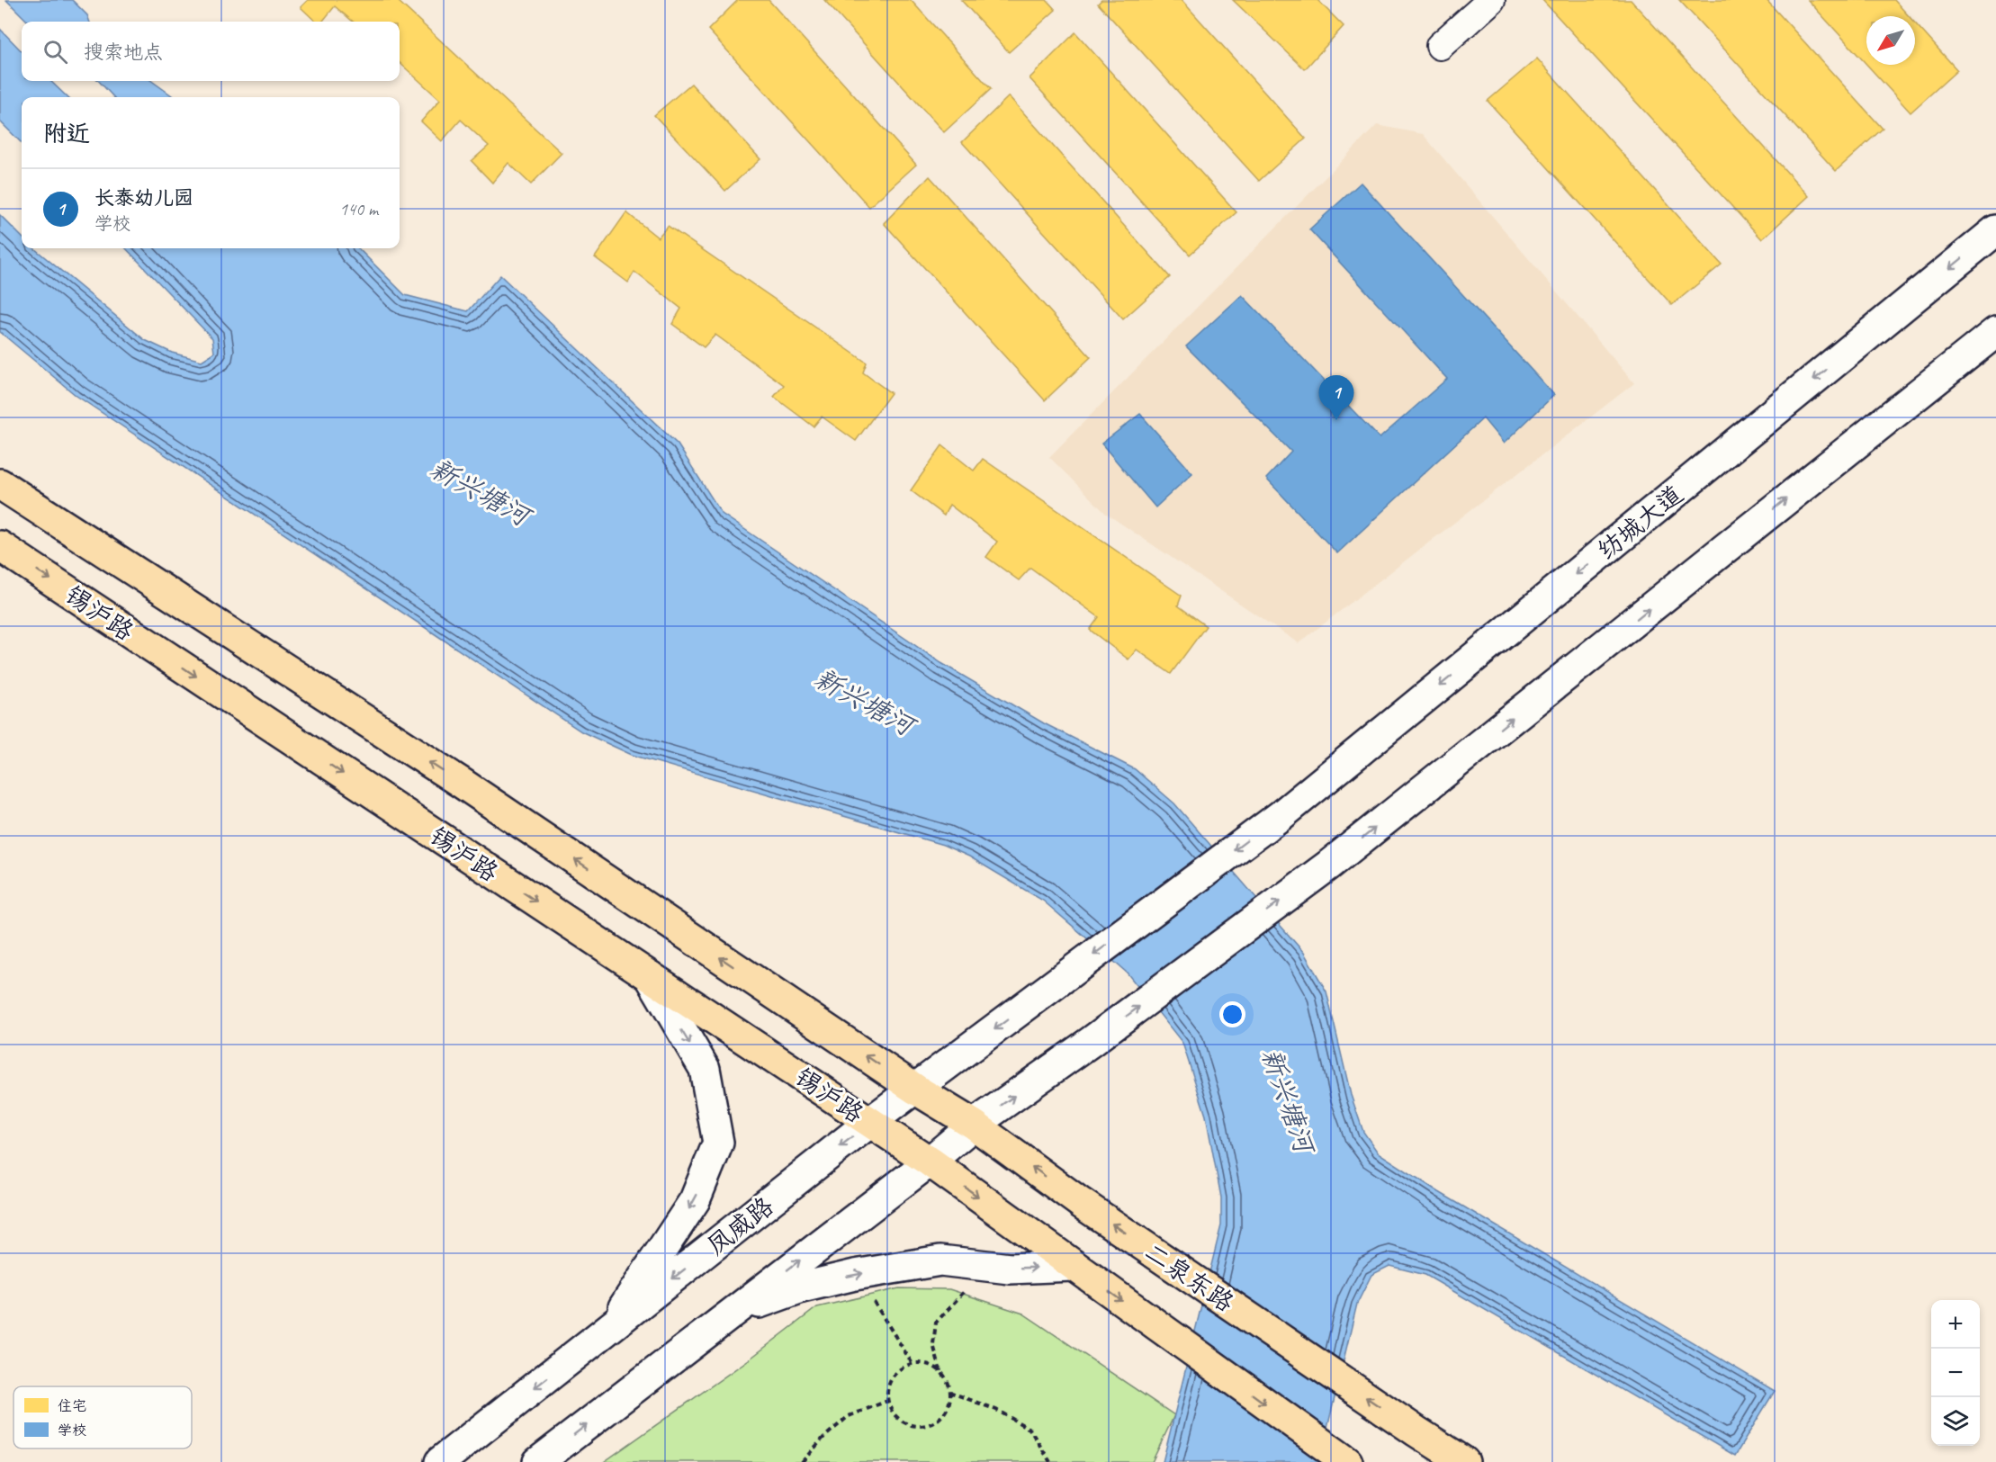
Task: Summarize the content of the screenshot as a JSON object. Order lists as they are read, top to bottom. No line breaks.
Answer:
{"streets":{"main road":["纺城大道","锡沪路","凤威路","二泉东路"]},"crossings":[["纺城大道","凤威路"],["锡沪路","凤威路"],["锡沪路","二泉东路"],["凤威路","二泉东路"]],"water":["新兴塘河"],"legend":["住宅","学校"],"north":"bottom left","page":{"search":"搜索地点","heading":"附近","list":[{"mark":"1","name":"长泰幼儿园","note":"学校","value":"140 m"}],"pins":"1","map_buttons":["+","−"]}}
